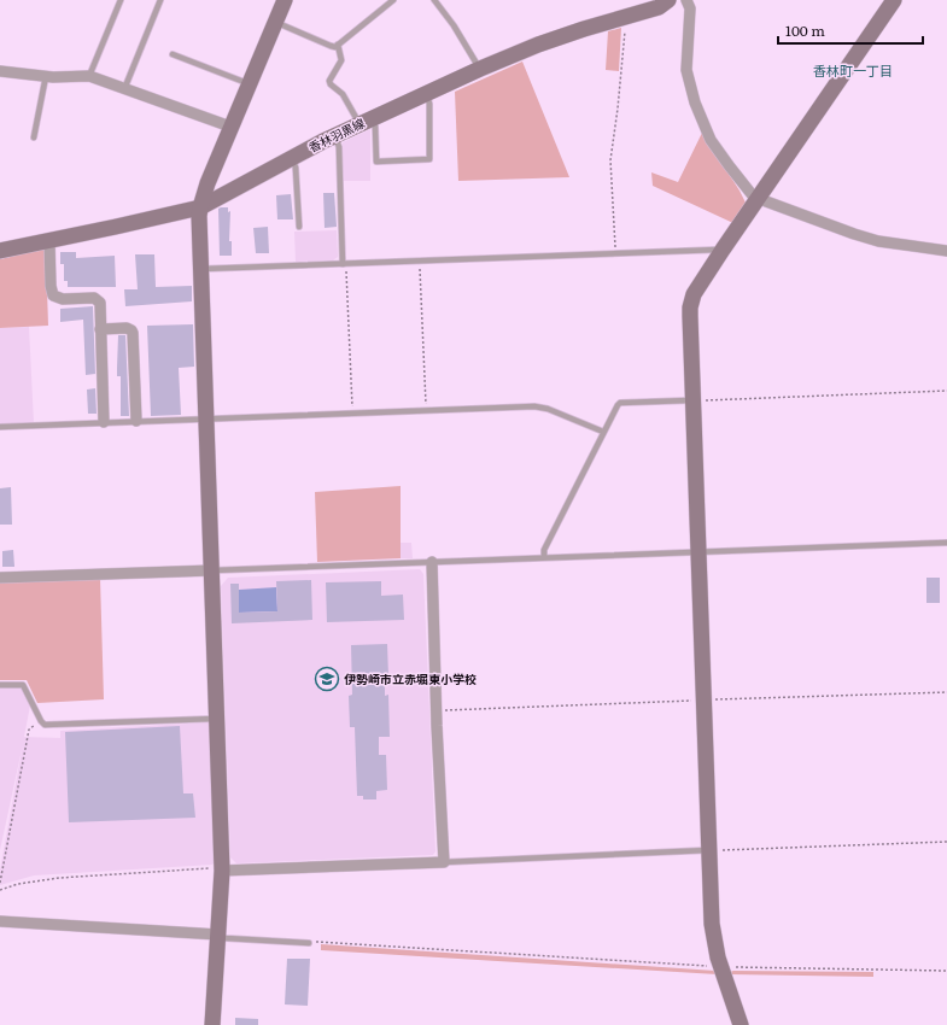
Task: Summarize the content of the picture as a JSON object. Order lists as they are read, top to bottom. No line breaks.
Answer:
{"streets":{"street":["香林羽黒線"]},"districts":["香林町一丁目"],"places":{"school or university":["伊勢崎市立赤堀東小学校"]},"scale_bar":"100 m"}
